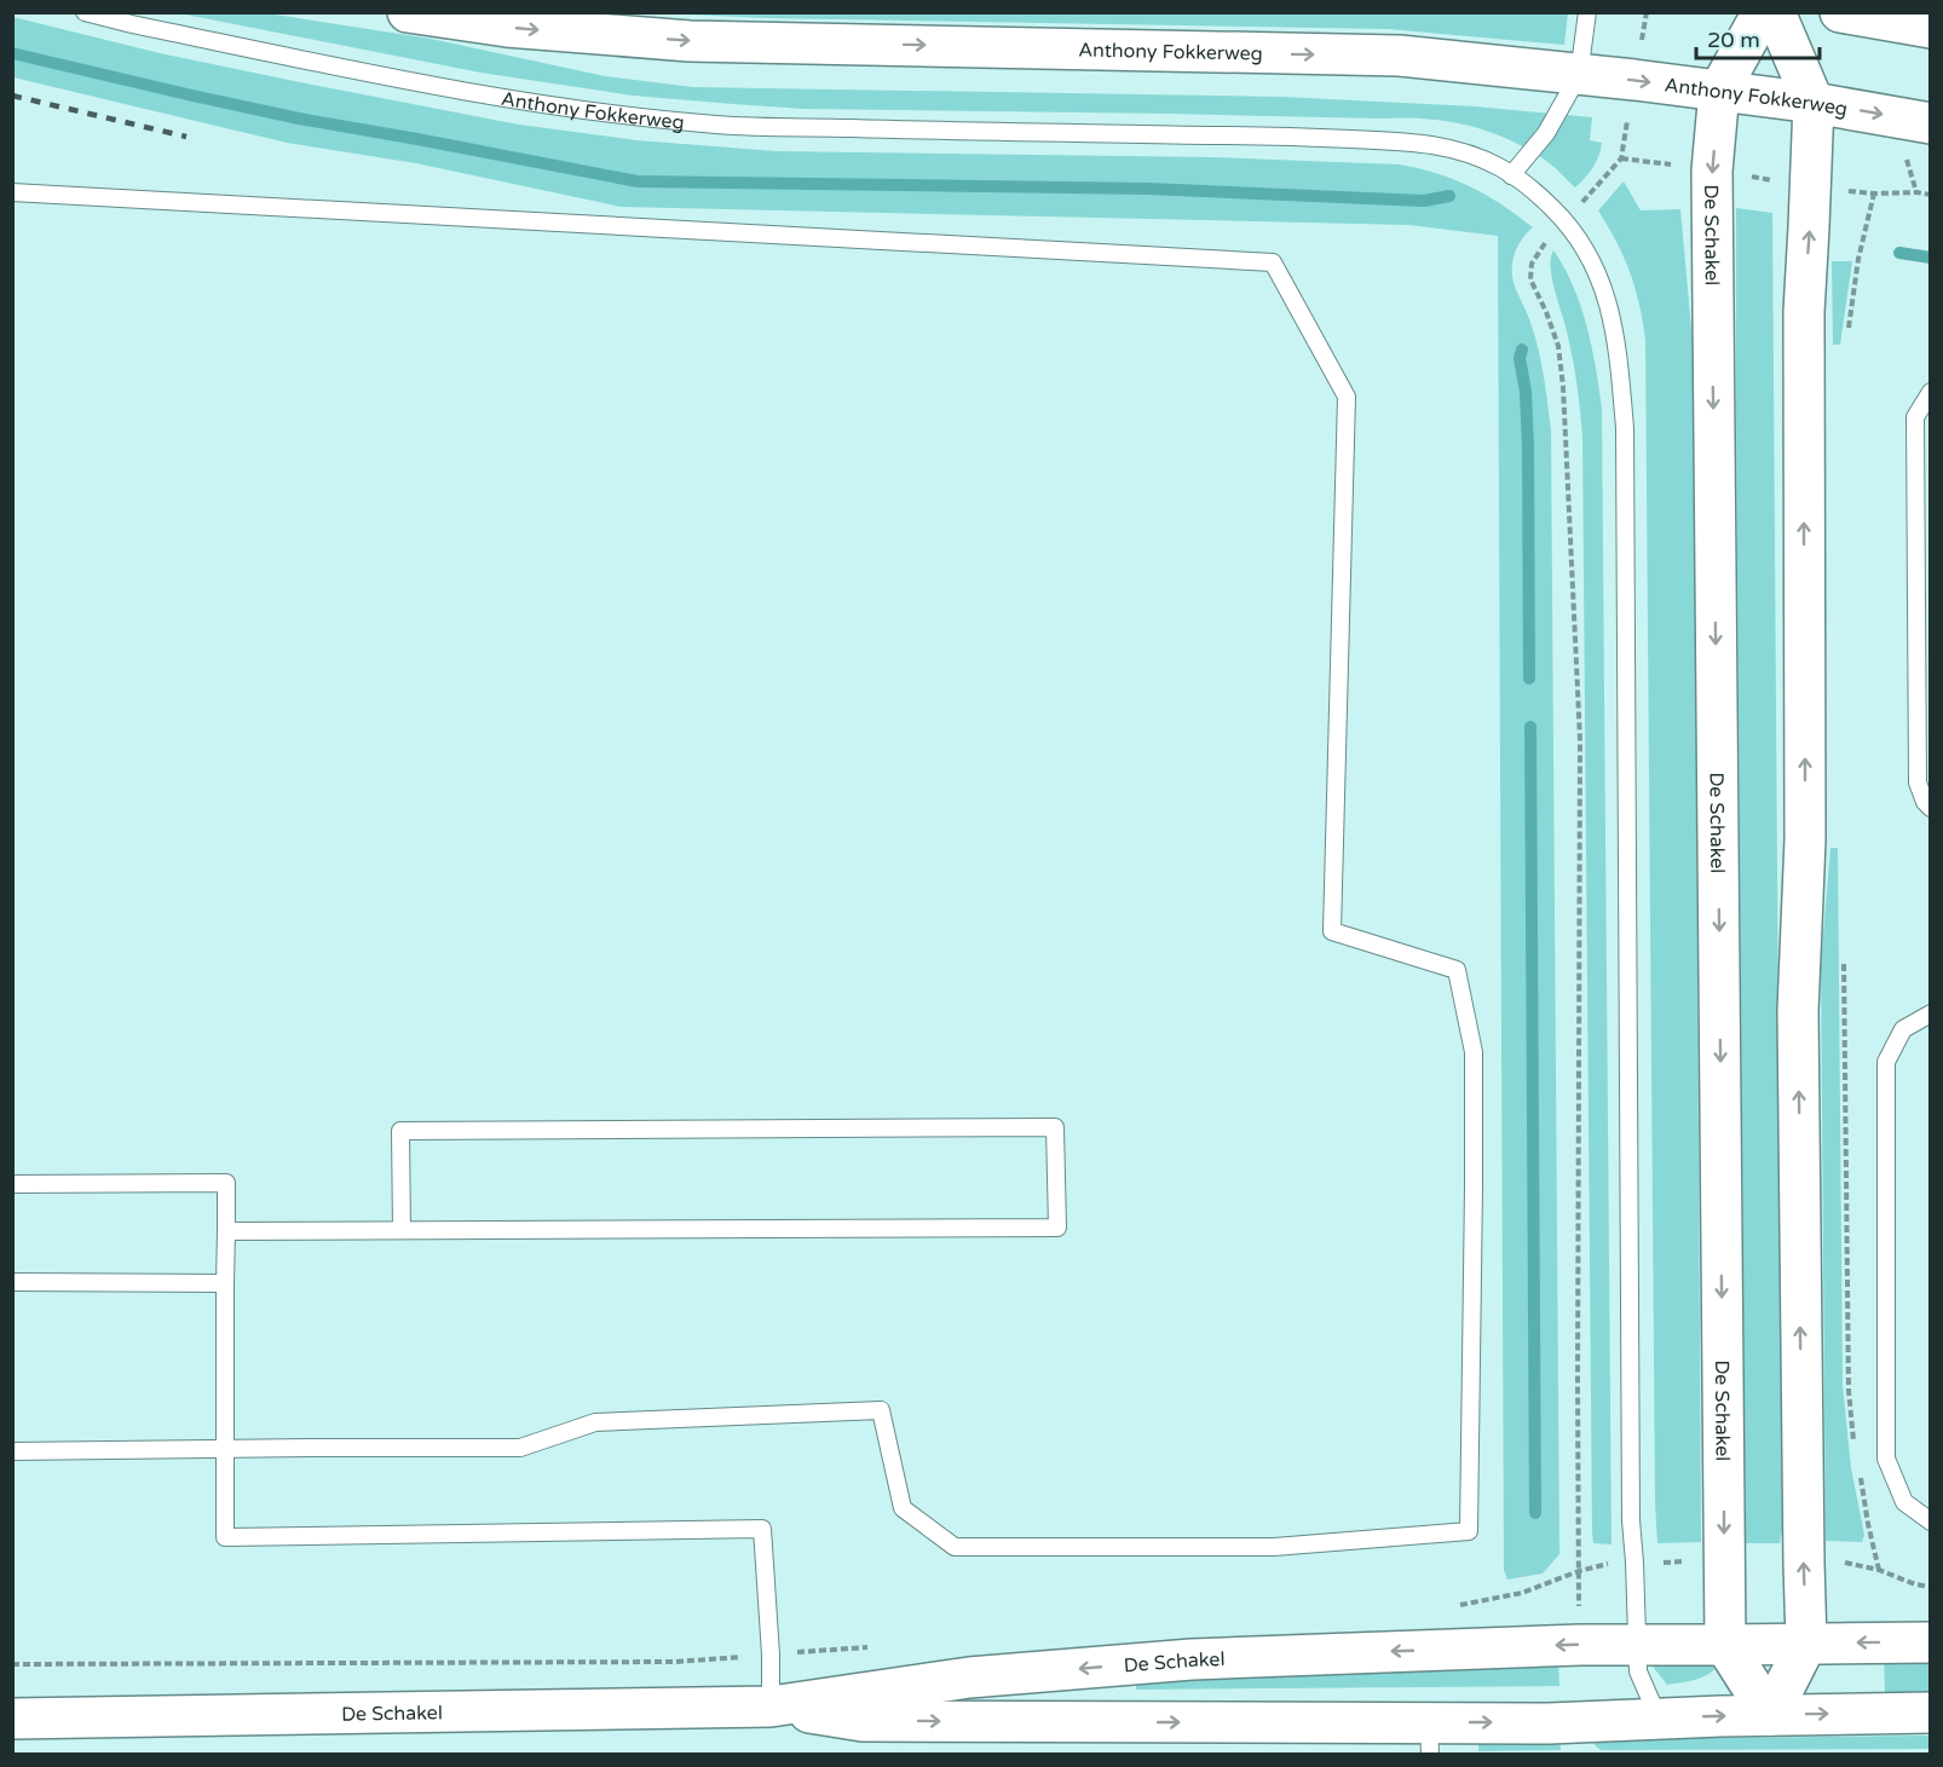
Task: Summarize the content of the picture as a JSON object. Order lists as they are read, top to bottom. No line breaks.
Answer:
{"streets":{"street":["Anthony Fokkerweg","De Schakel"]},"crossings":[["Anthony Fokkerweg","De Schakel"]],"scale_bar":"20 m"}
